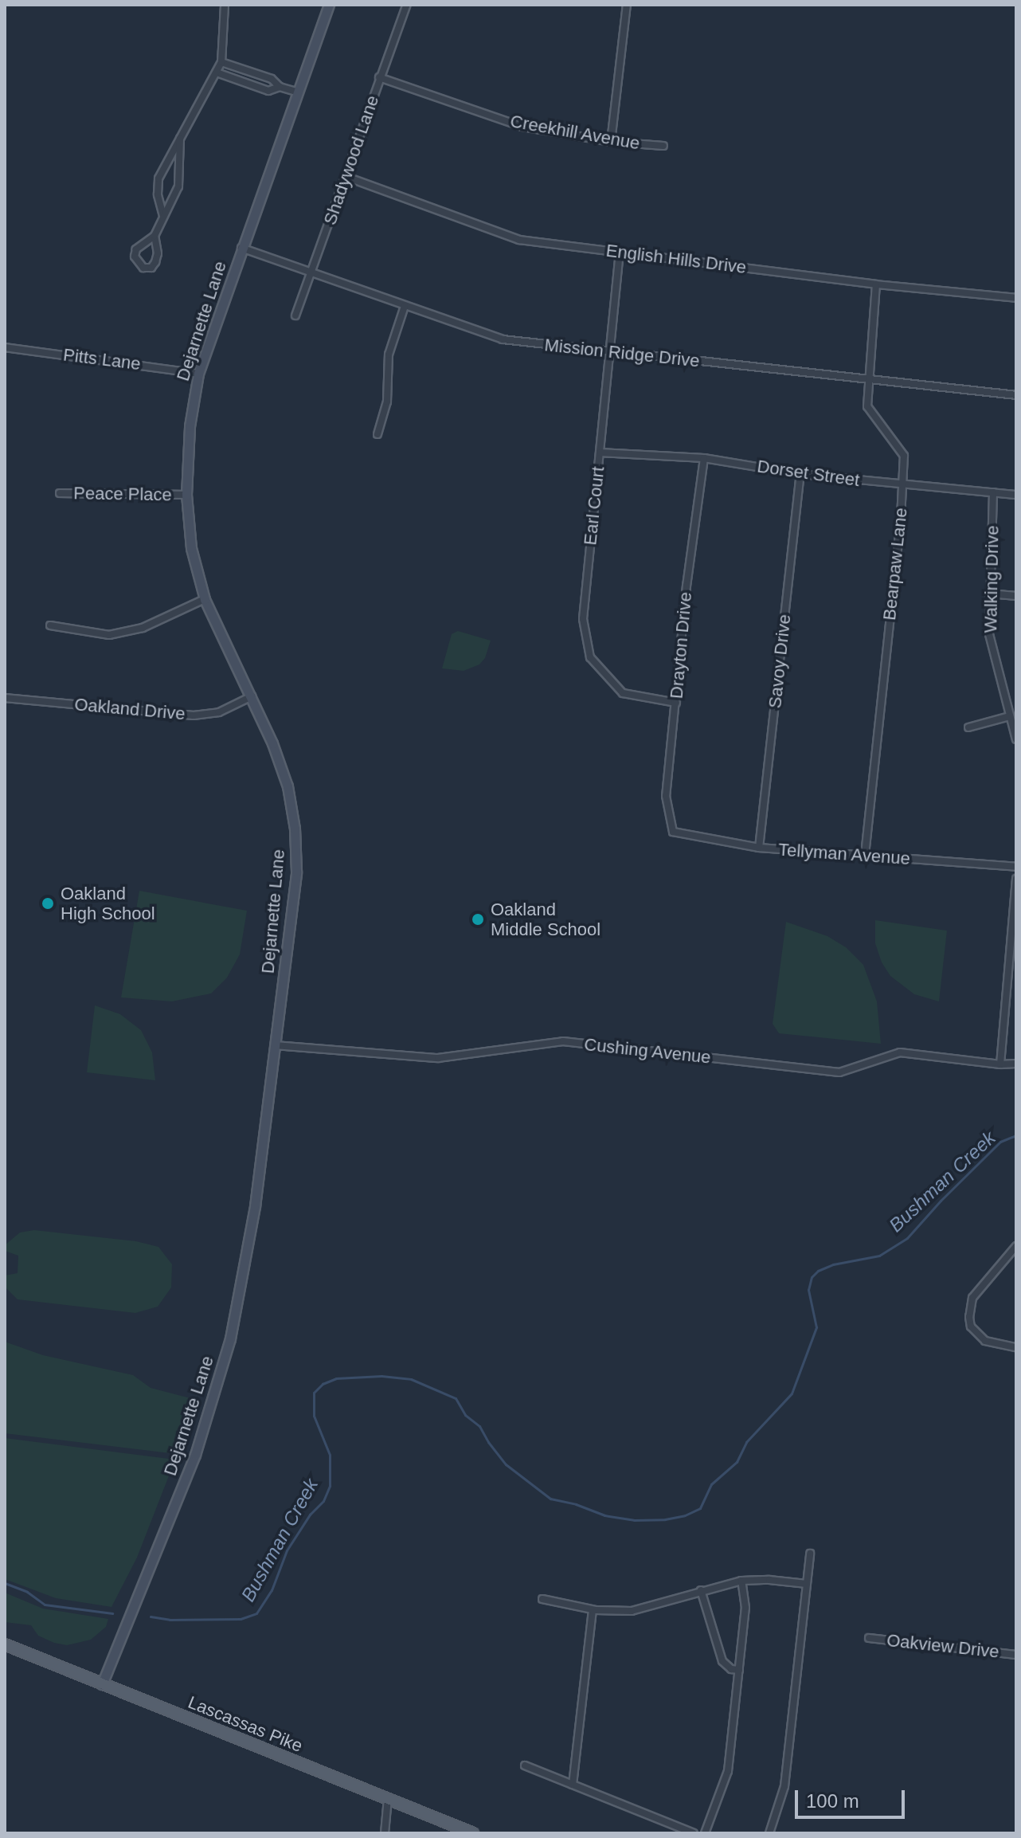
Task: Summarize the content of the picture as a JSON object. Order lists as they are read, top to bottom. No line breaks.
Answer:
{"streets":{"main road":["Dejarnette Lane","Lascassas Pike"],"street":["Creekhill Avenue","Shadywood Lane","English Hills Drive","Mission Ridge Drive","Pitts Lane","Dorset Street","Peace Place","Earl Court","Bearpaw Lane","Walking Drive","Drayton Drive","Savoy Drive","Oakland Drive","Tellyman Avenue","Cushing Avenue","Oakview Drive"]},"crossings":[["Creekhill Avenue","Shadywood Lane"],["Shadywood Lane","English Hills Drive"],["Shadywood Lane","Mission Ridge Drive"],["English Hills Drive","Earl Court"],["English Hills Drive","Bearpaw Lane"],["Dejarnette Lane","Mission Ridge Drive"],["Dejarnette Lane","Pitts Lane"],["Dejarnette Lane","Peace Place"],["Dejarnette Lane","Oakland Drive"],["Dejarnette Lane","Cushing Avenue"],["Dejarnette Lane","Lascassas Pike"],["Mission Ridge Drive","Earl Court"],["Mission Ridge Drive","Bearpaw Lane"],["Dorset Street","Earl Court"],["Dorset Street","Bearpaw Lane"],["Dorset Street","Walking Drive"],["Dorset Street","Drayton Drive"],["Dorset Street","Savoy Drive"],["Earl Court","Drayton Drive"],["Bearpaw Lane","Tellyman Avenue"],["Drayton Drive","Tellyman Avenue"],["Savoy Drive","Tellyman Avenue"]],"water":["Bushman Creek"],"places":["Oakland High School","Oakland Middle School"],"scale_bar":"100 m"}
